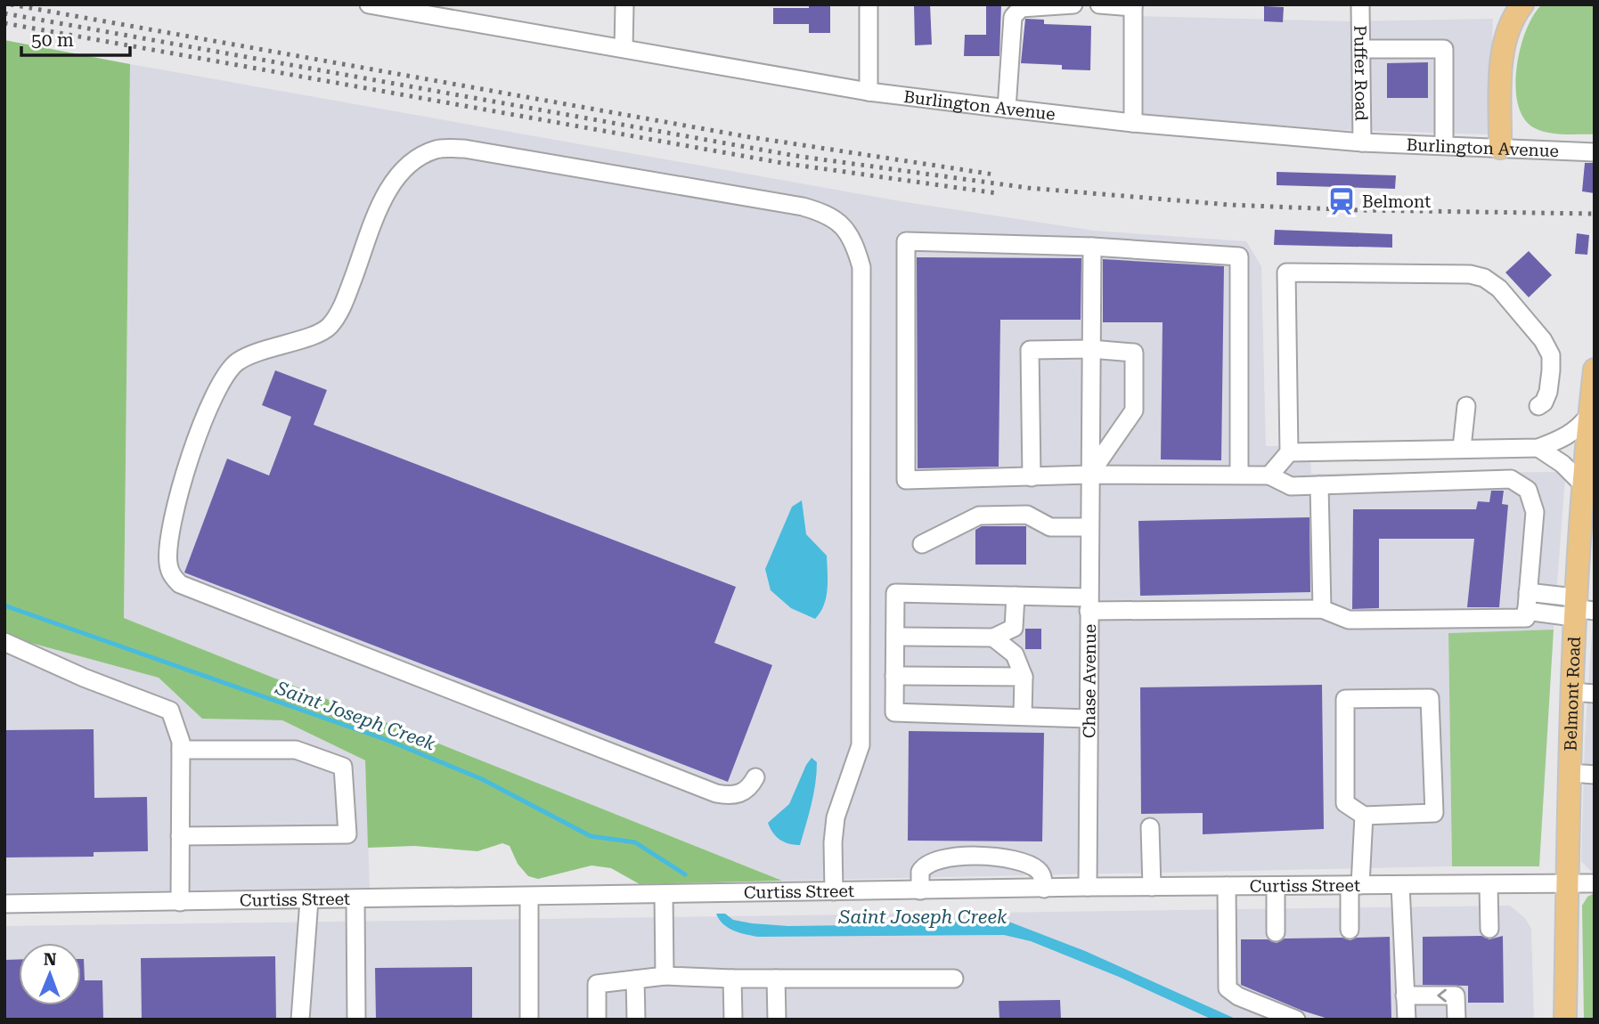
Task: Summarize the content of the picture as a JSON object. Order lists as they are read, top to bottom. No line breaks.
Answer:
{"streets":{"main road":["Belmont Road"],"street":["Puffer Road","Burlington Avenue","Chase Avenue","Curtiss Street"]},"crossings":[["Puffer Road","Burlington Avenue"],["Chase Avenue","Curtiss Street"],["Belmont Road","Curtiss Street"]],"water":["Saint Joseph Creek"],"places":{"station":["Belmont"]},"scale_bar":"50 m","north":"top"}
